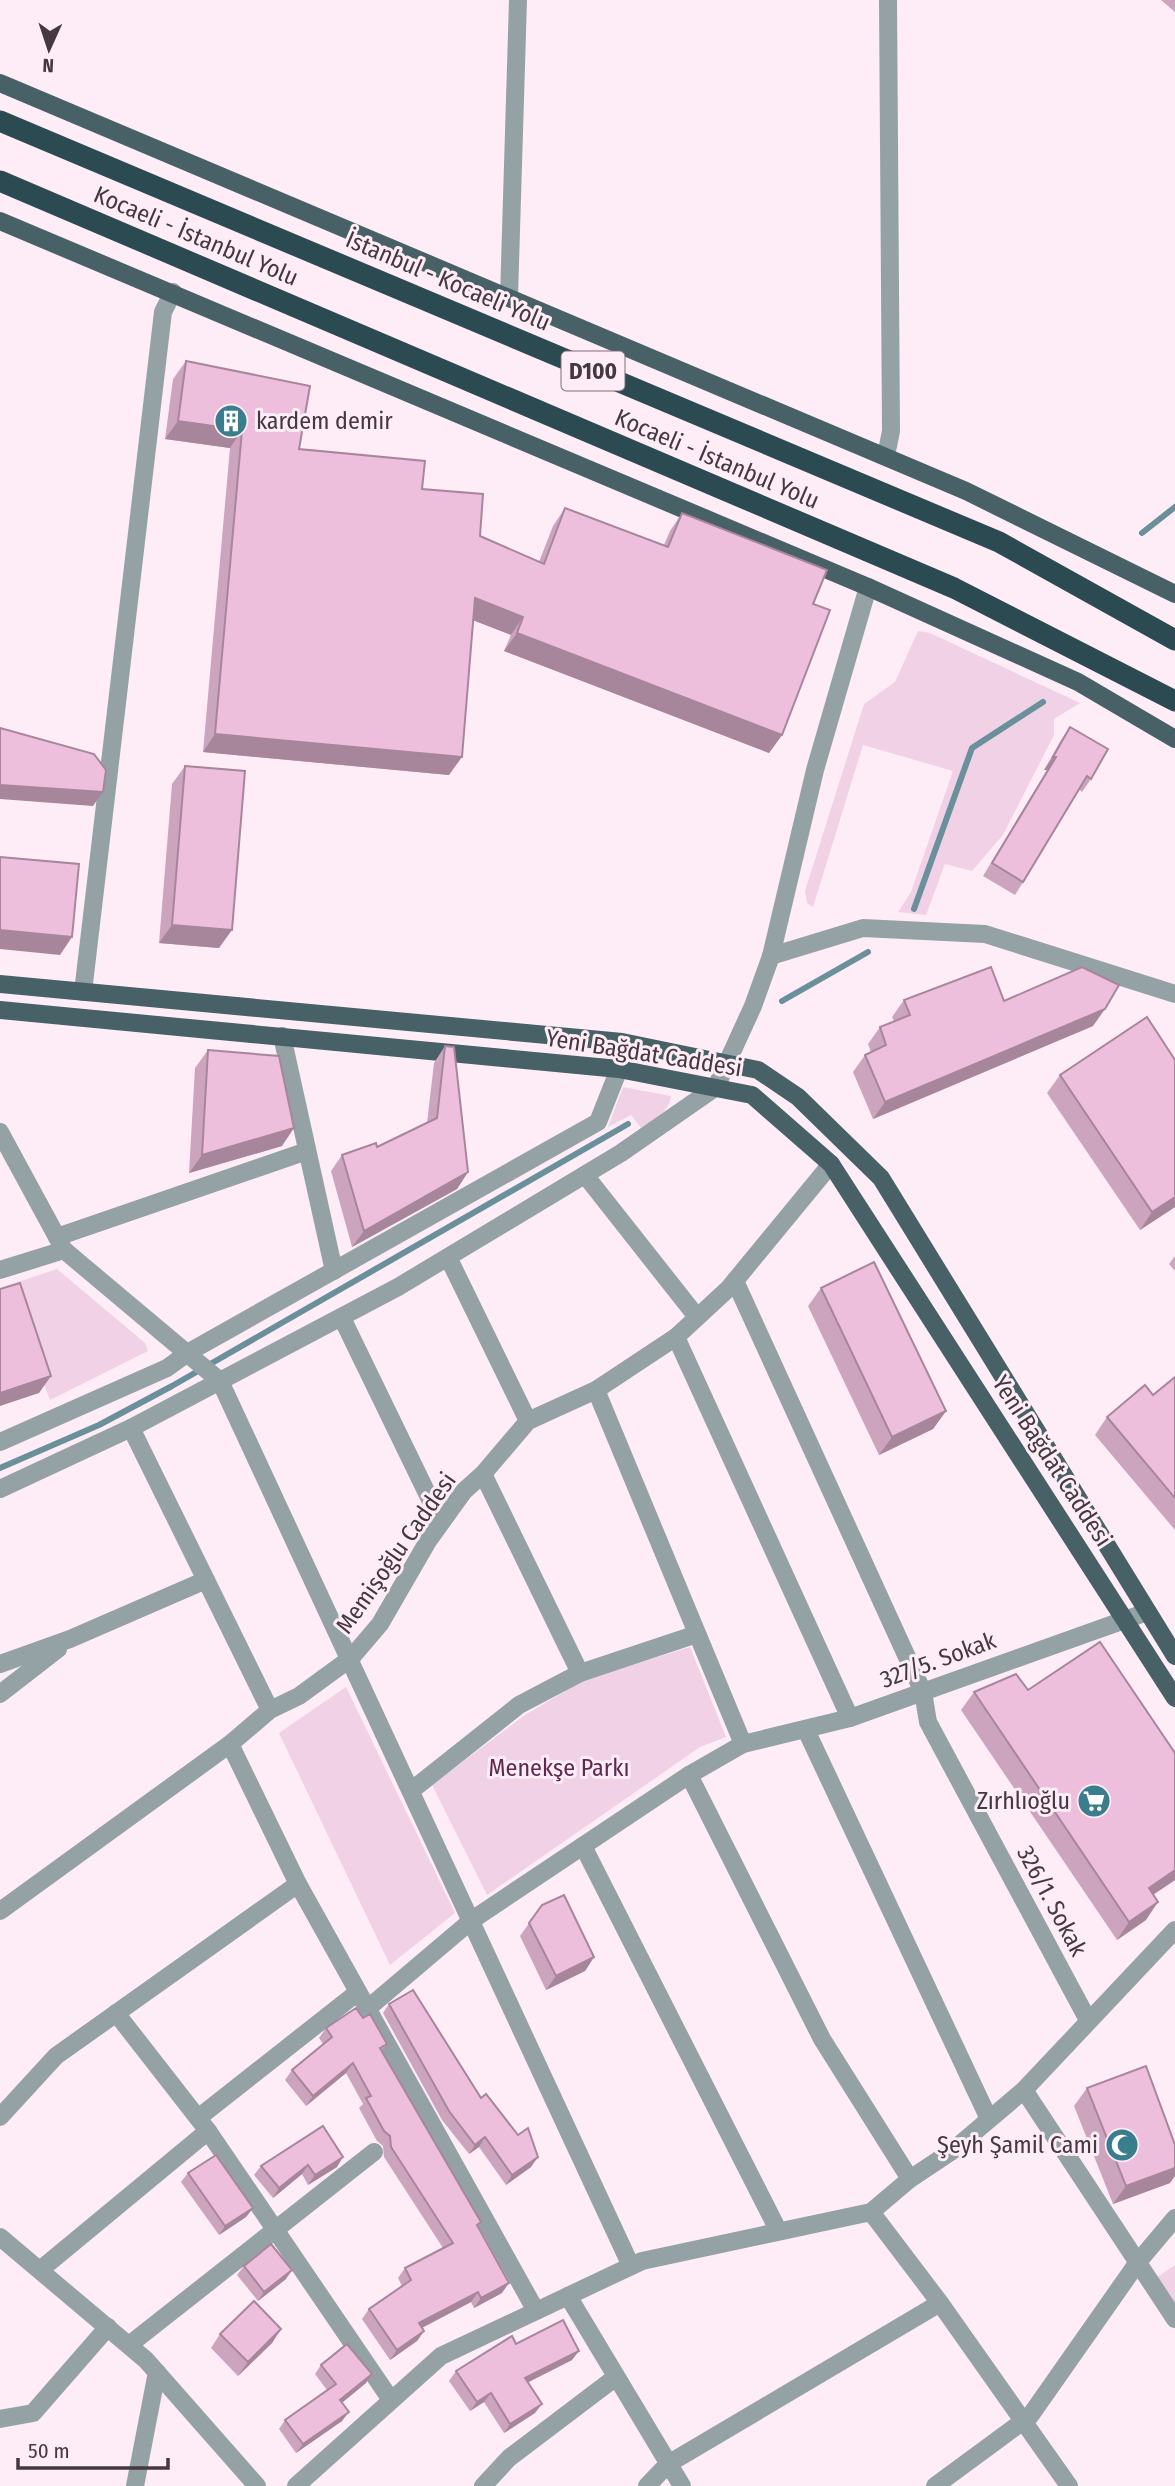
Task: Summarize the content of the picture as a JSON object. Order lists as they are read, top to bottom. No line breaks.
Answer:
{"streets":{"highway":["Kocaeli - İstanbul Yolu","İstanbul - Kocaeli Yolu","D100"],"main road":["Yeni Bağdat Caddesi"],"street":["Memişoğlu Caddesi","327/5. Sokak","326/1. Sokak"]},"crossings":[["Yeni Bağdat Caddesi","Memişoğlu Caddesi"],["Yeni Bağdat Caddesi","327/5. Sokak"],["Memişoğlu Caddesi","326/1. Sokak"],["327/5. Sokak","326/1. Sokak"]],"parks":["Menekşe Parkı"],"places":{"building":["kardem demir"],"supermarket":["Zırhlıoğlu"],"mosque":["Şeyh Şamil Cami"]},"scale_bar":"50 m","north":"bottom"}
